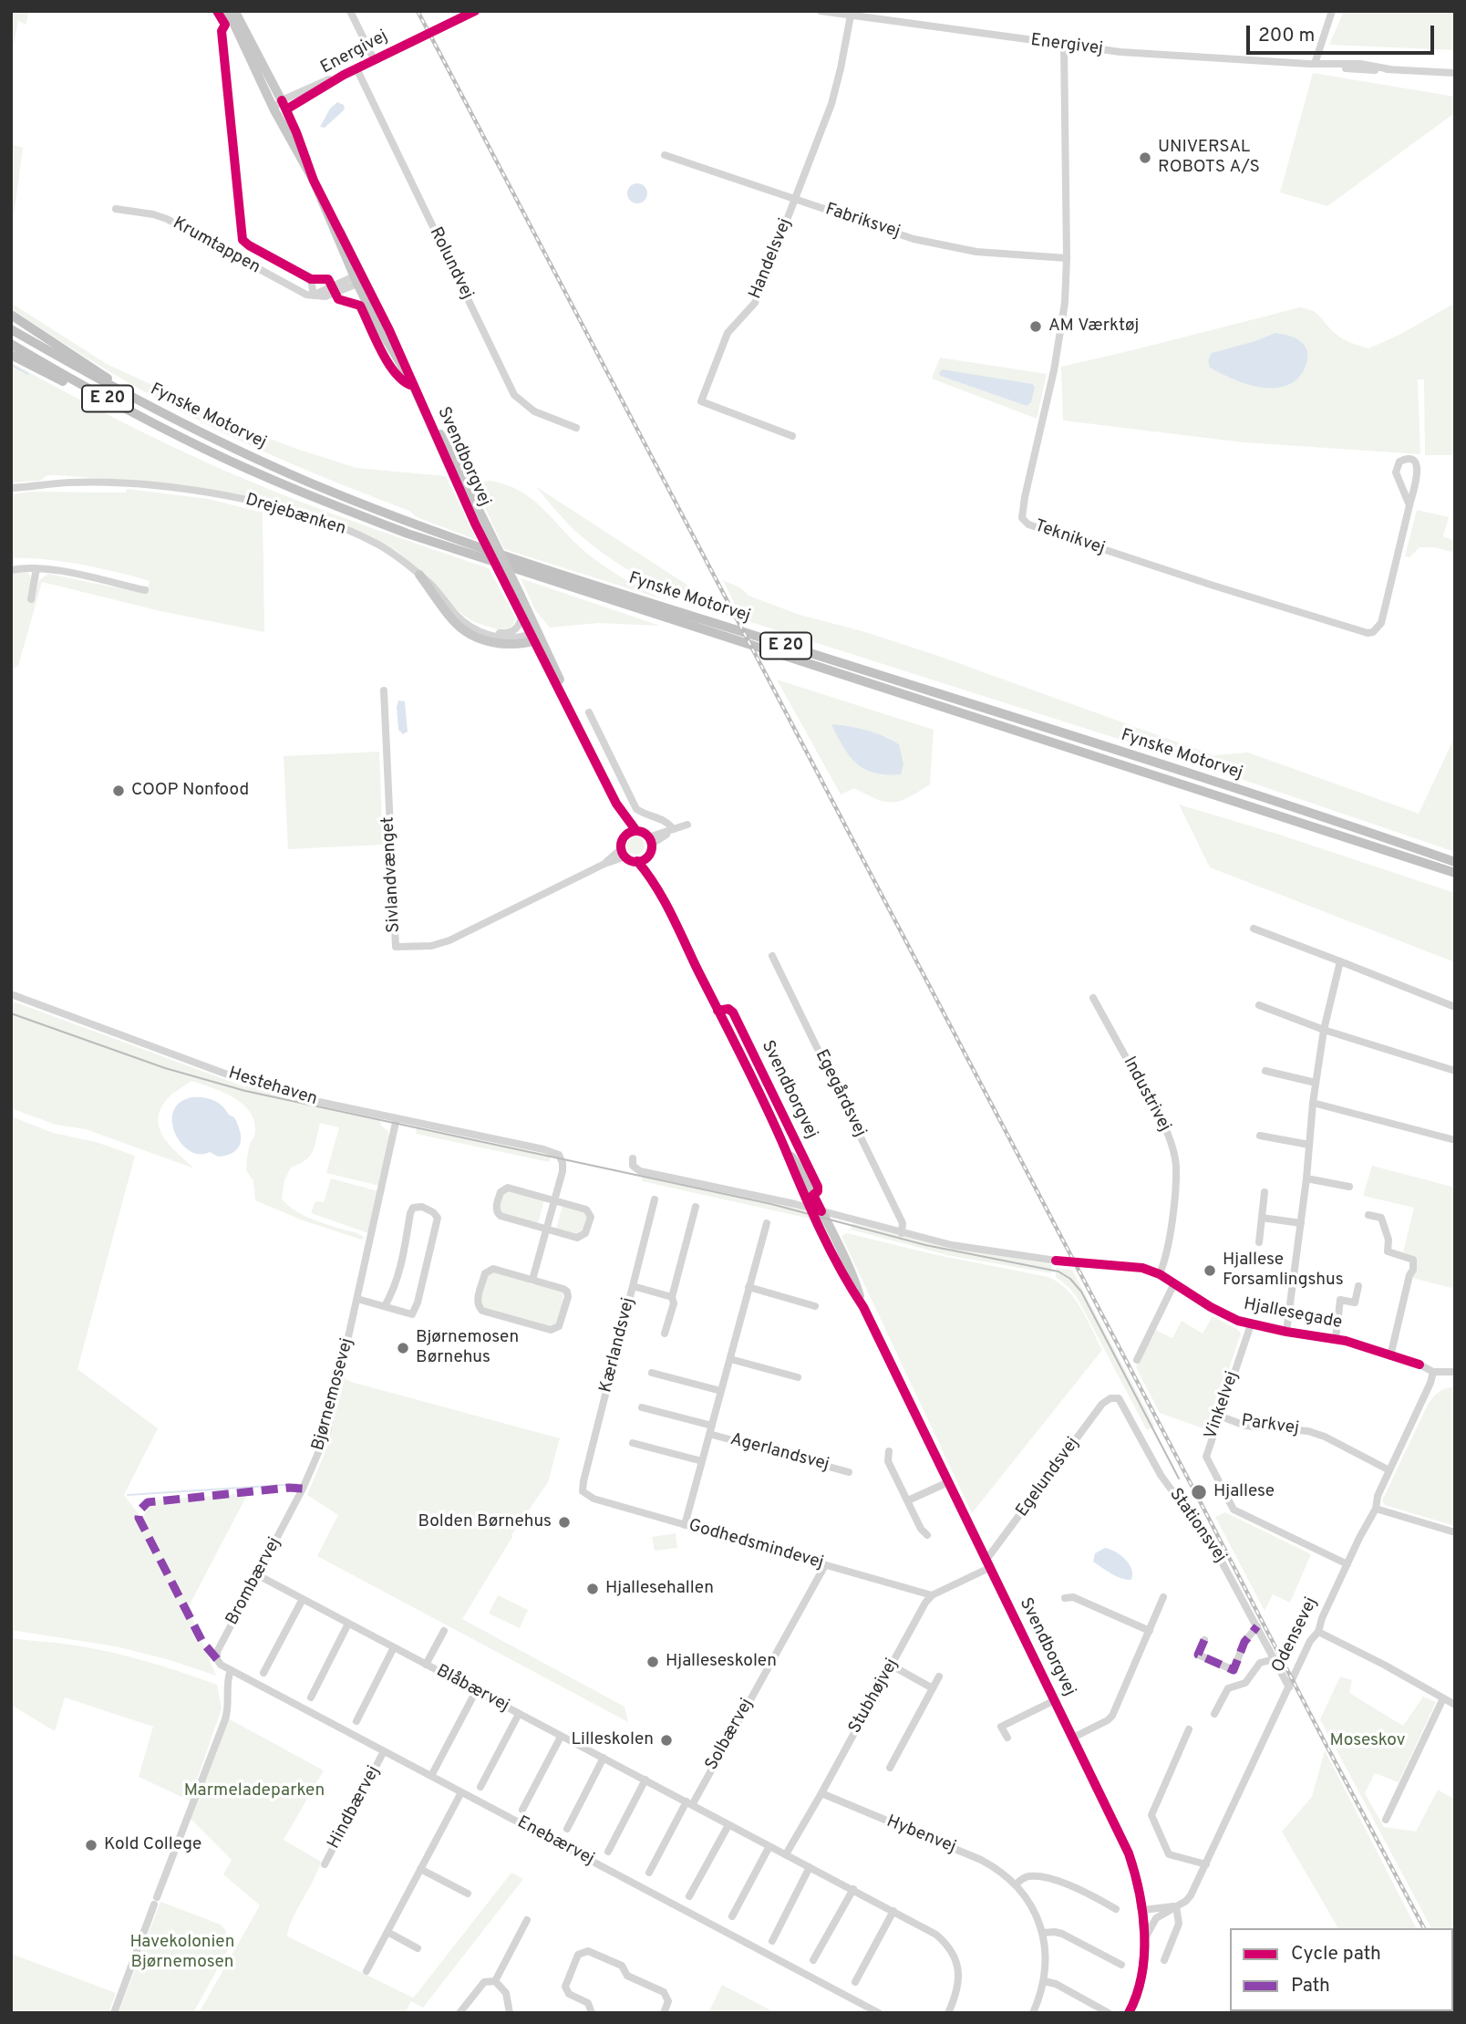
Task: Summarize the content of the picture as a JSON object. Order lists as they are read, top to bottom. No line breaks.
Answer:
{"streets":{"highway":["E 20","Fynske Motorvej"],"main road":["Svendborgvej"],"street":["Energivej","Fabriksvej","Krumtappen","Handelsvej","Rolundvej","Drejebænken","Teknikvej","Sivlandvænget","Hestehaven","Egegårdsvej","Industrivej","Hjallesegade","Kærlandsvej","Bjørnemosevej","Vinkelvej","Parkvej","Agerlandsvej","Egelundsvej","Stationsvej","Godhedsmindevej","Brombærvej","Odensevej","Blåbærvej","Stubhøjvej","Solbærvej","Hindbærvej","Hybenvej","Enebærvej"]},"crossings":[["Energivej","Handelsvej"],["Energivej","Rolundvej"],["Energivej","Svendborgvej"],["Energivej","Teknikvej"],["Fabriksvej","Handelsvej"],["Fabriksvej","Teknikvej"],["Svendborgvej","Drejebænken"],["Svendborgvej","Sivlandvænget"],["Svendborgvej","Hjallesegade"],["Svendborgvej","Egelundsvej"],["Svendborgvej","Odensevej"],["Hestehaven","Bjørnemosevej"],["Egegårdsvej","Hjallesegade"],["Industrivej","Hjallesegade"],["Hjallesegade","Vinkelvej"],["Hjallesegade","Odensevej"],["Kærlandsvej","Godhedsmindevej"],["Bjørnemosevej","Brombærvej"],["Vinkelvej","Parkvej"],["Vinkelvej","Odensevej"],["Parkvej","Odensevej"],["Egelundsvej","Stationsvej"],["Stationsvej","Odensevej"],["Godhedsmindevej","Stubhøjvej"],["Godhedsmindevej","Solbærvej"],["Brombærvej","Blåbærvej"],["Brombærvej","Enebærvej"],["Blåbærvej","Stubhøjvej"],["Blåbærvej","Solbærvej"],["Stubhøjvej","Hybenvej"],["Hindbærvej","Enebærvej"]],"parks":["Moseskov","Marmeladeparken","Havekolonien Bjørnemosen"],"places":["UNIVERSAL ROBOTS A/S","AM Værktøj","COOP Nonfood","Hjallese Forsamlingshus","Bjørnemosen Børnehus","Hjallese","Bolden Børnehus","Hjallesehallen","Hjalleseskolen","Lilleskolen","Kold College"],"legend":["Cycle path","Path"],"scale_bar":"200 m"}
